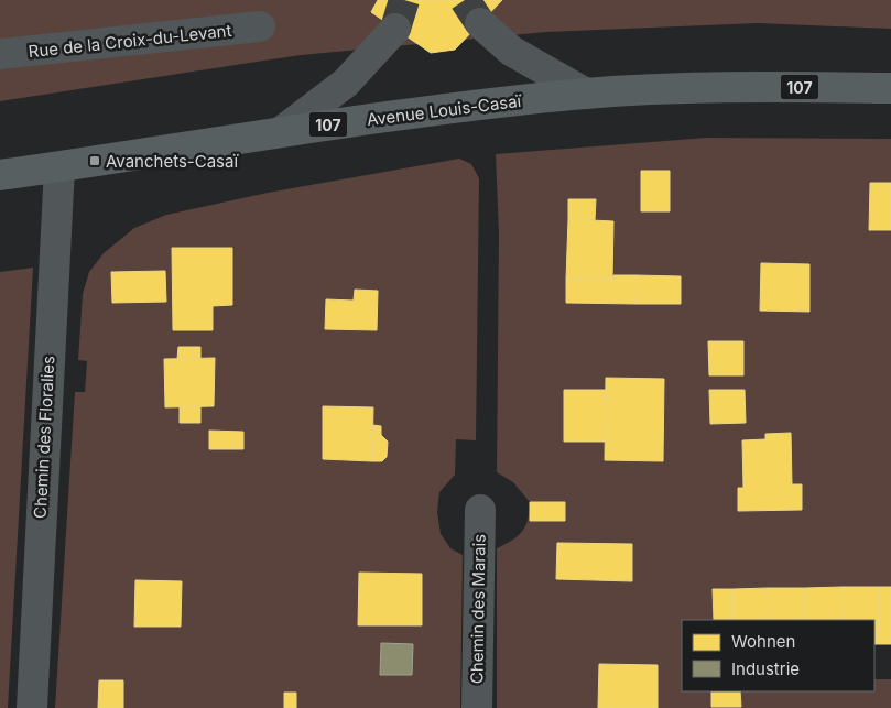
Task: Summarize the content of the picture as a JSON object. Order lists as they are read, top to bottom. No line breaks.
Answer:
{"streets":{"main road":["107","Avenue Louis-Casaï"],"street":["Rue de la Croix-du-Levant","Chemin des Floralies","Chemin des Marais"]},"crossings":[["Avenue Louis-Casaï","Chemin des Floralies"]],"places":{"transit":["Avanchets-Casaï"]},"legend":["Wohnen","Industrie"]}
